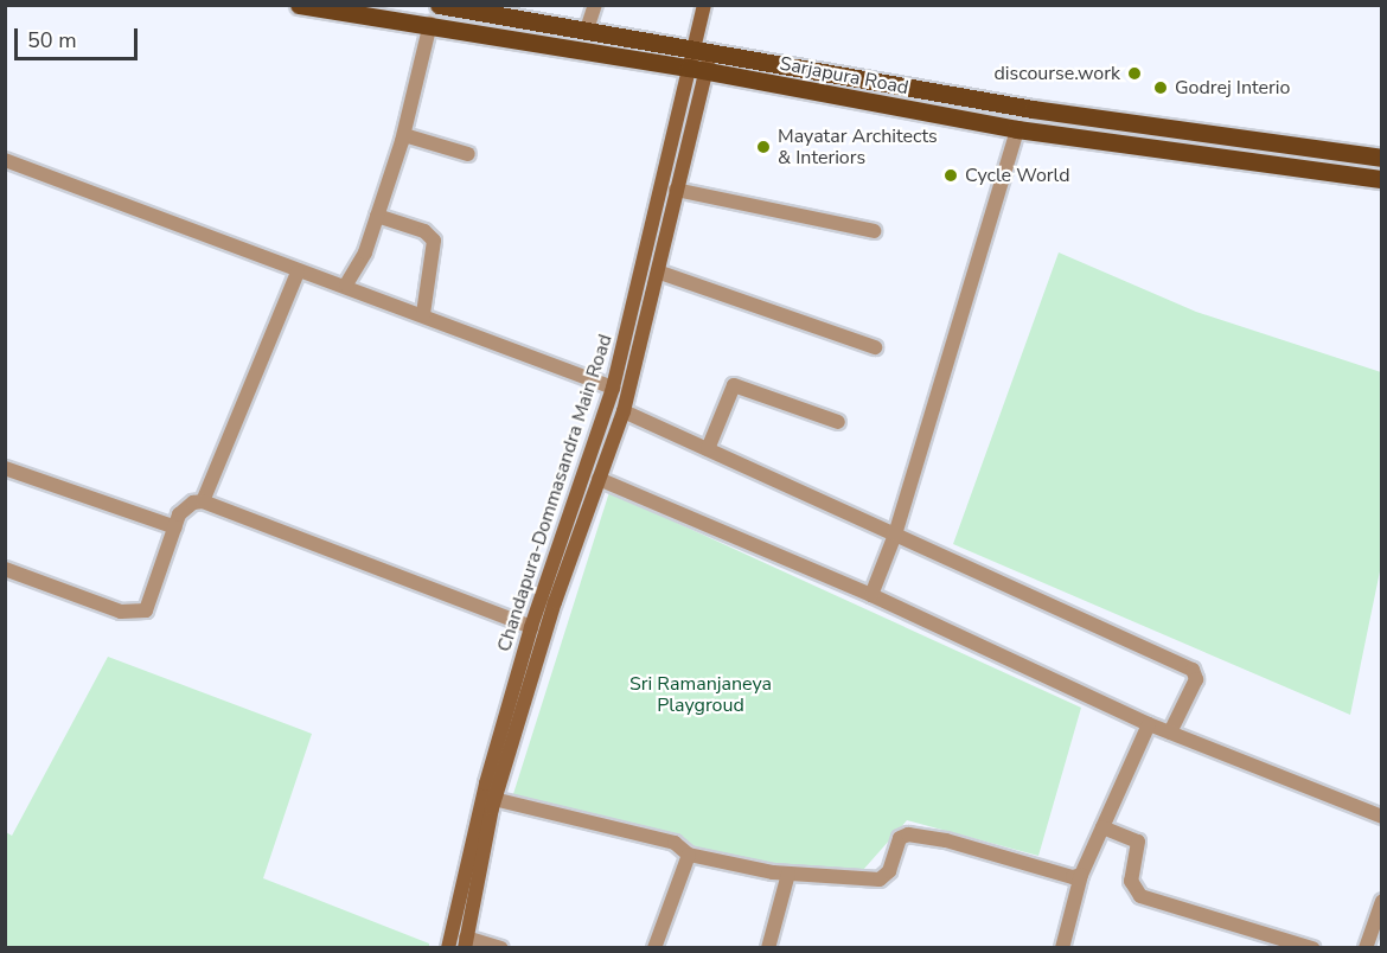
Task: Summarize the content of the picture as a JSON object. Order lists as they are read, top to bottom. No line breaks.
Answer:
{"streets":{"main road":["Sarjapura Road","Chandapura-Dommasandra Main Road"]},"crossings":[["Sarjapura Road","Chandapura-Dommasandra Main Road"]],"parks":["Sri Ramanjaneya Playgroud"],"places":["discourse.work","Godrej Interio","Mayatar Architects & Interiors","Cycle World"],"scale_bar":"50 m"}
